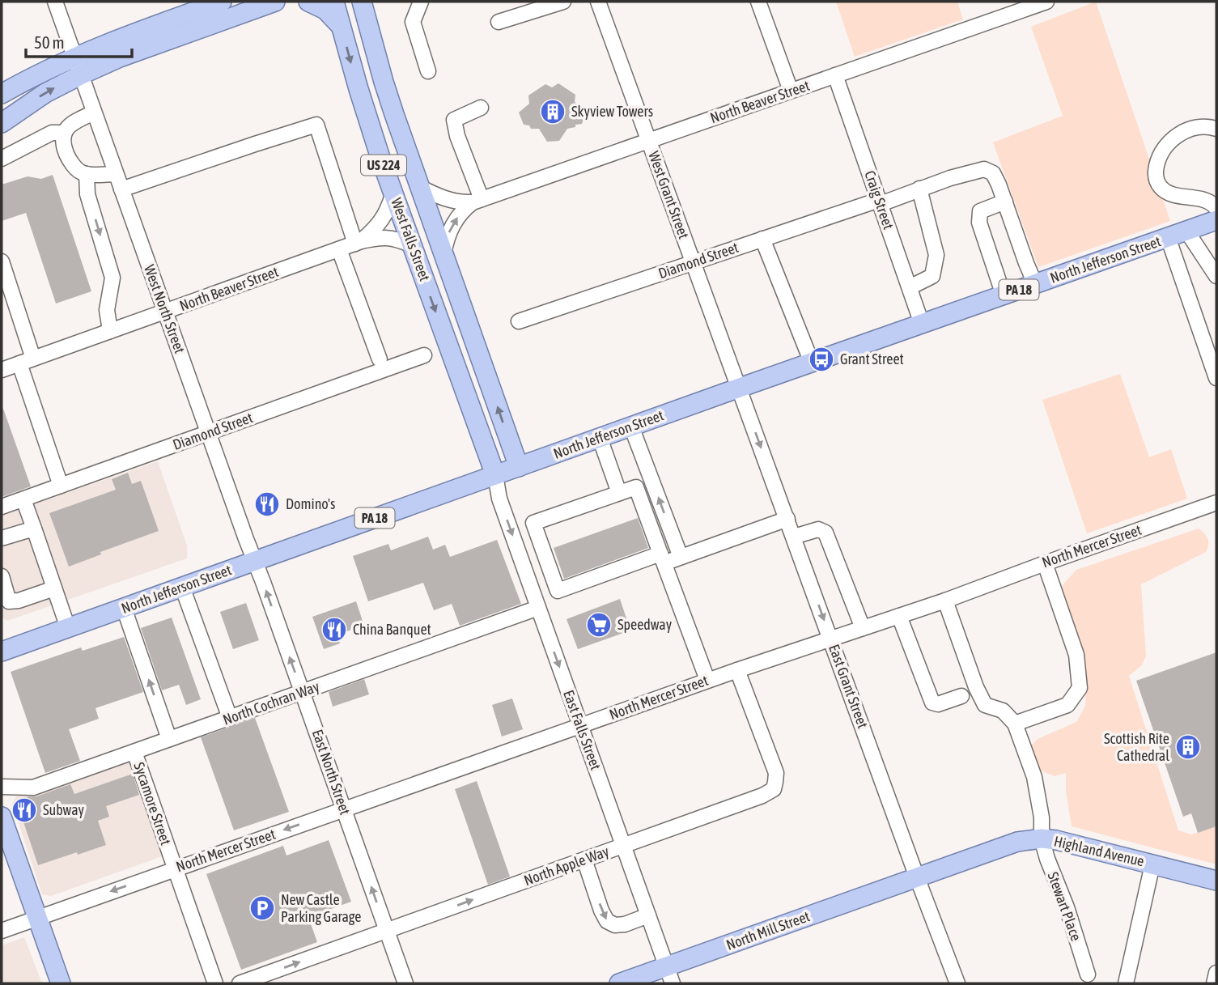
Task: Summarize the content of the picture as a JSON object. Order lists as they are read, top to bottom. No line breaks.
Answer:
{"streets":{"main road":["US 224","West Falls Street","North Jefferson Street","PA 18","Highland Avenue","North Mill Street"],"street":["North Beaver Street","West Grant Street","Craig Street","Diamond Street","West North Street","North Mercer Street","East Grant Street","North Cochran Way","East Falls Street","East North Street","Sycamore Street","North Apple Way","Stewart Place"]},"crossings":[["North Beaver Street","West Grant Street"],["North Beaver Street","Craig Street"],["North Beaver Street","West Falls Street"],["North Beaver Street","West North Street"],["West Grant Street","North Jefferson Street"],["West Grant Street","Diamond Street"],["West Grant Street","East Grant Street"],["Craig Street","North Jefferson Street"],["Craig Street","Diamond Street"],["West Falls Street","North Jefferson Street"],["West Falls Street","East Falls Street"],["North Jefferson Street","Diamond Street"],["North Jefferson Street","West North Street"],["North Jefferson Street","East Grant Street"],["North Jefferson Street","East Falls Street"],["North Jefferson Street","East North Street"],["Diamond Street","West North Street"],["West North Street","East North Street"],["North Mercer Street","East Grant Street"],["North Mercer Street","East Falls Street"],["North Mercer Street","East North Street"],["North Mercer Street","Sycamore Street"],["North Mercer Street","North Apple Way"],["East Grant Street","Highland Avenue"],["East Grant Street","North Mill Street"],["North Cochran Way","East Falls Street"],["North Cochran Way","East North Street"],["North Cochran Way","Sycamore Street"],["East Falls Street","North Apple Way"],["East Falls Street","North Mill Street"],["East North Street","North Apple Way"],["Highland Avenue","Stewart Place"],["Highland Avenue","North Mill Street"]],"one_way":["East Falls Street","North Apple Way"],"places":{"building":["Skyview Towers","Scottish Rite Cathedral"],"bus stop":["Grant Street"],"restaurant":["Domino's","China Banquet","Subway"],"supermarket":["Speedway"],"parking":["New Castle Parking Garage"]},"scale_bar":"50 m"}
